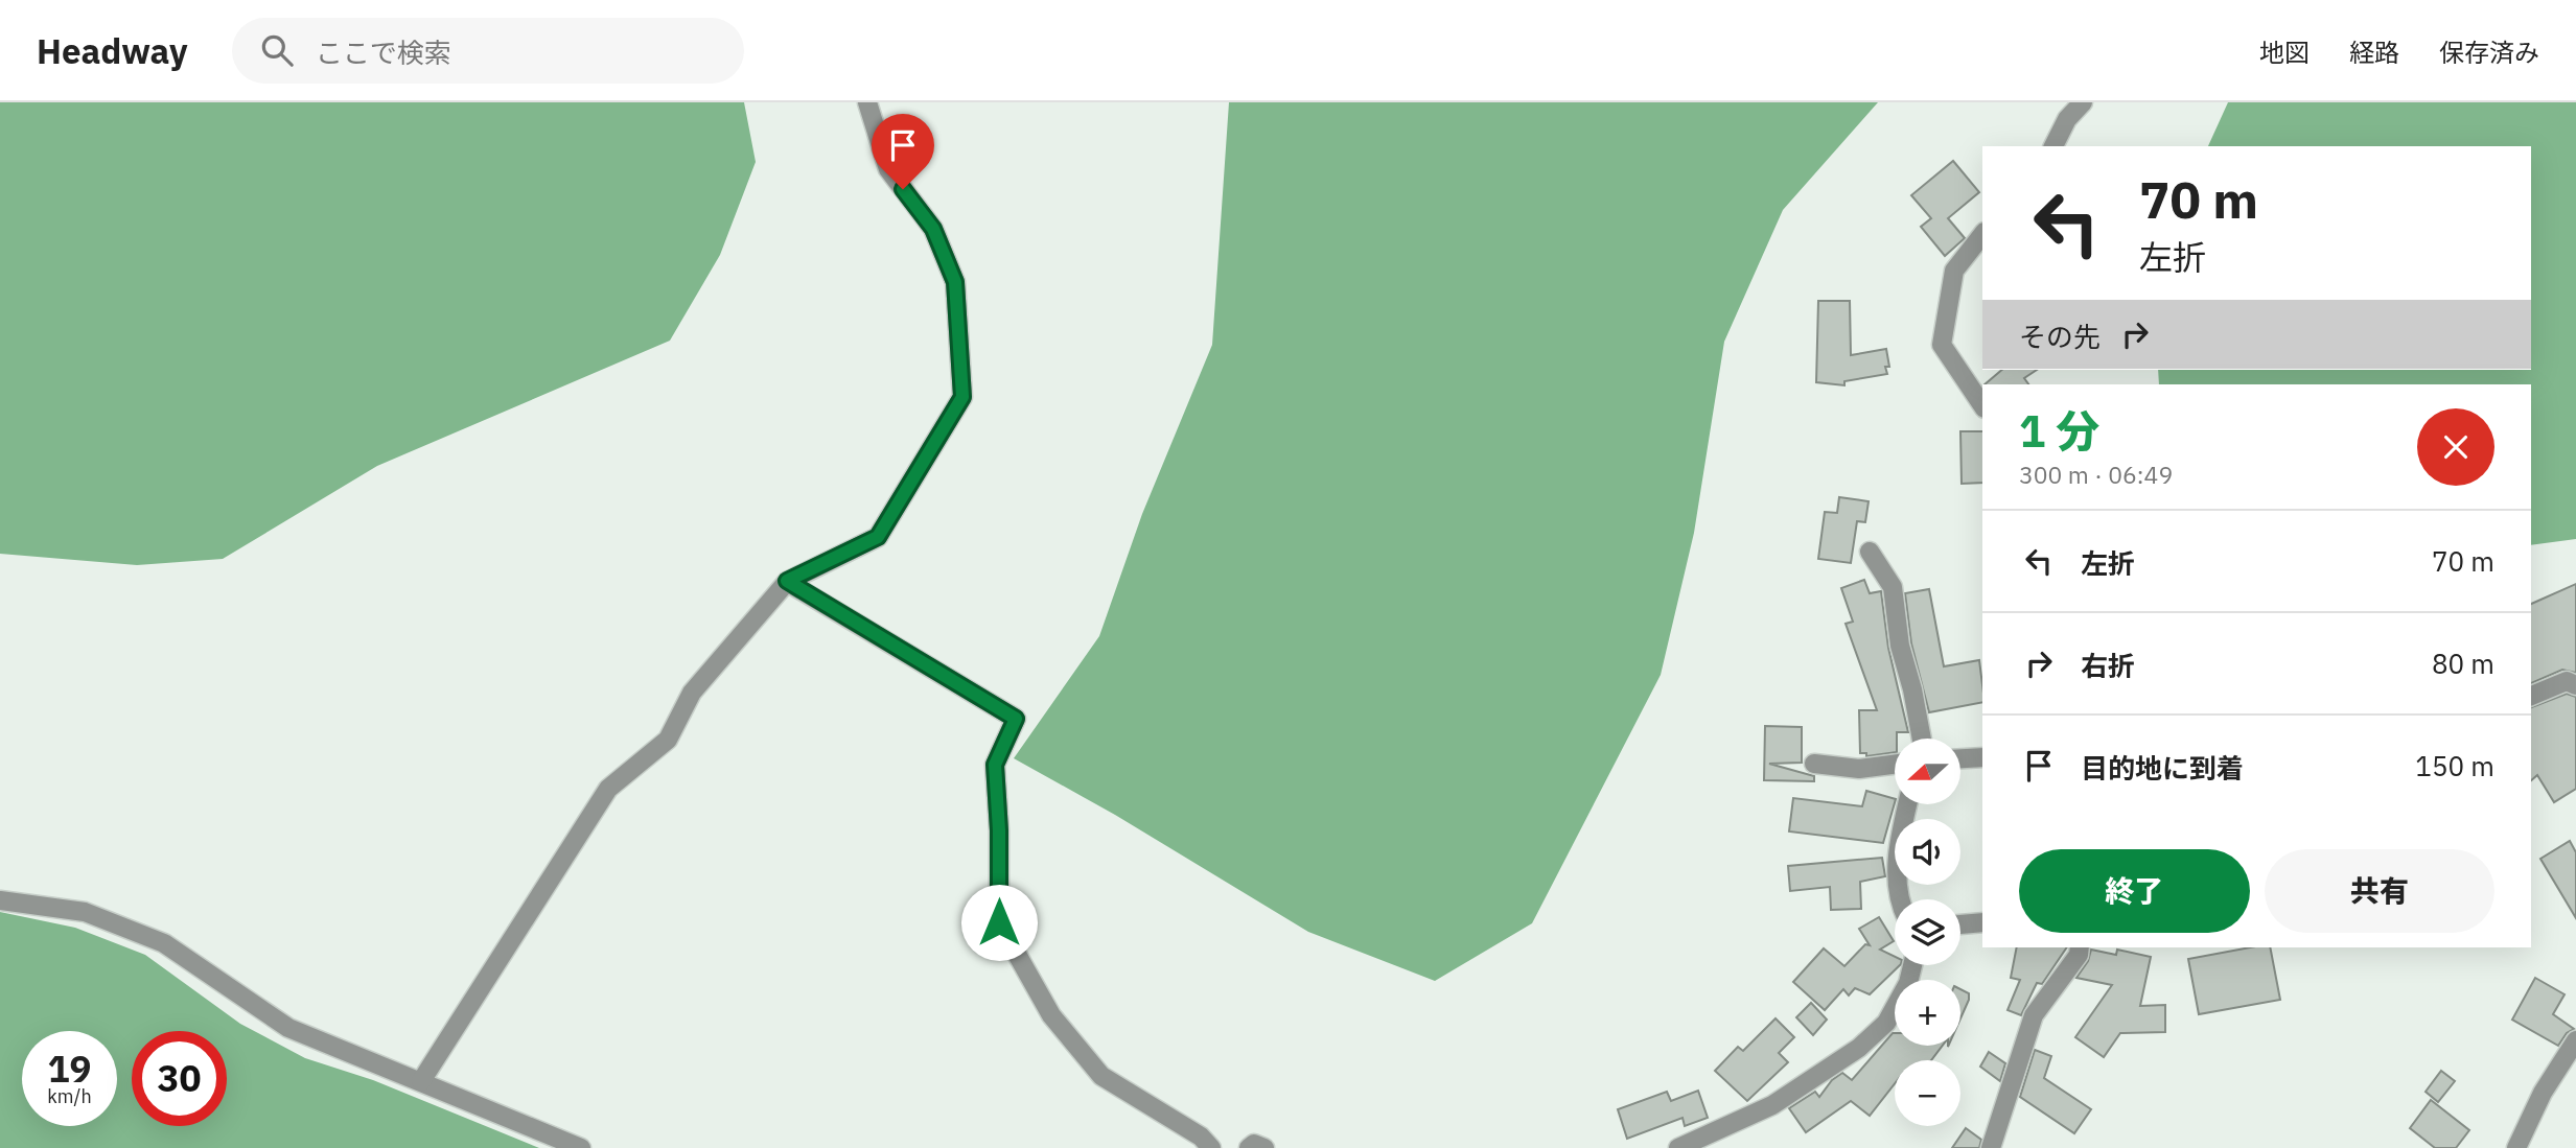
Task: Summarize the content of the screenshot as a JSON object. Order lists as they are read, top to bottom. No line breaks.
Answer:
{"north":"left","page":{"header":"Headway","search":"ここで検索","nav":["地図","経路","保存済み"],"turn":["70 m","左折"],"then":"その先","heading":["1 分","300 m · 06:49"],"list":[{"name":"左折","value":"70 m"},{"name":"右折","value":"80 m"},{"name":"目的地に到着","value":"150 m"}],"map_buttons":["+","−"],"buttons":["終了","共有"],"speed":"19 km/h","limit":"30"}}
